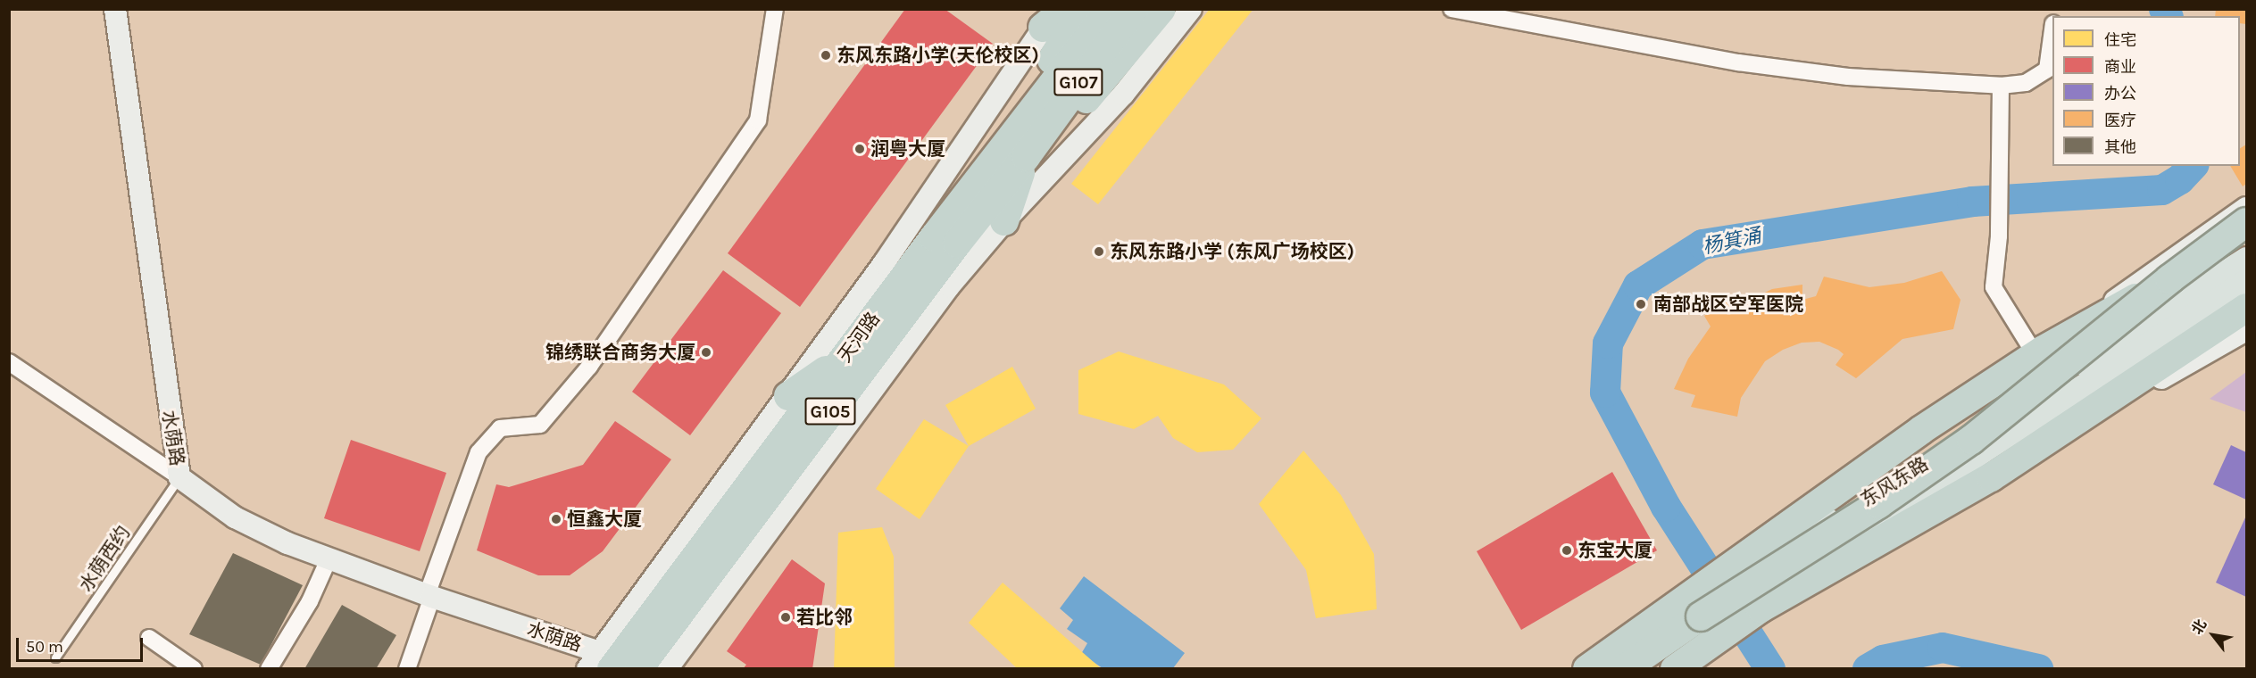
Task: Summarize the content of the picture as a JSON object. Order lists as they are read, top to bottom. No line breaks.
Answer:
{"streets":{"highway":["G107","天河路","G105","东风东路"],"main road":["水荫路"],"lane":["水荫西约"]},"crossings":[["天河路","G105"],["天河路","水荫路"],["水荫路","水荫西约"]],"water":["杨箕涌"],"places":["东风东路小学(天伦校区)","润粤大厦","东风东路小学 (东风广场校区)","南部战区空军医院","锦绣联合商务大厦","恒鑫大厦","东宝大厦","若比邻"],"legend":["住宅","商业","办公","医疗","其他"],"scale_bar":"50 m","north":"top left"}
